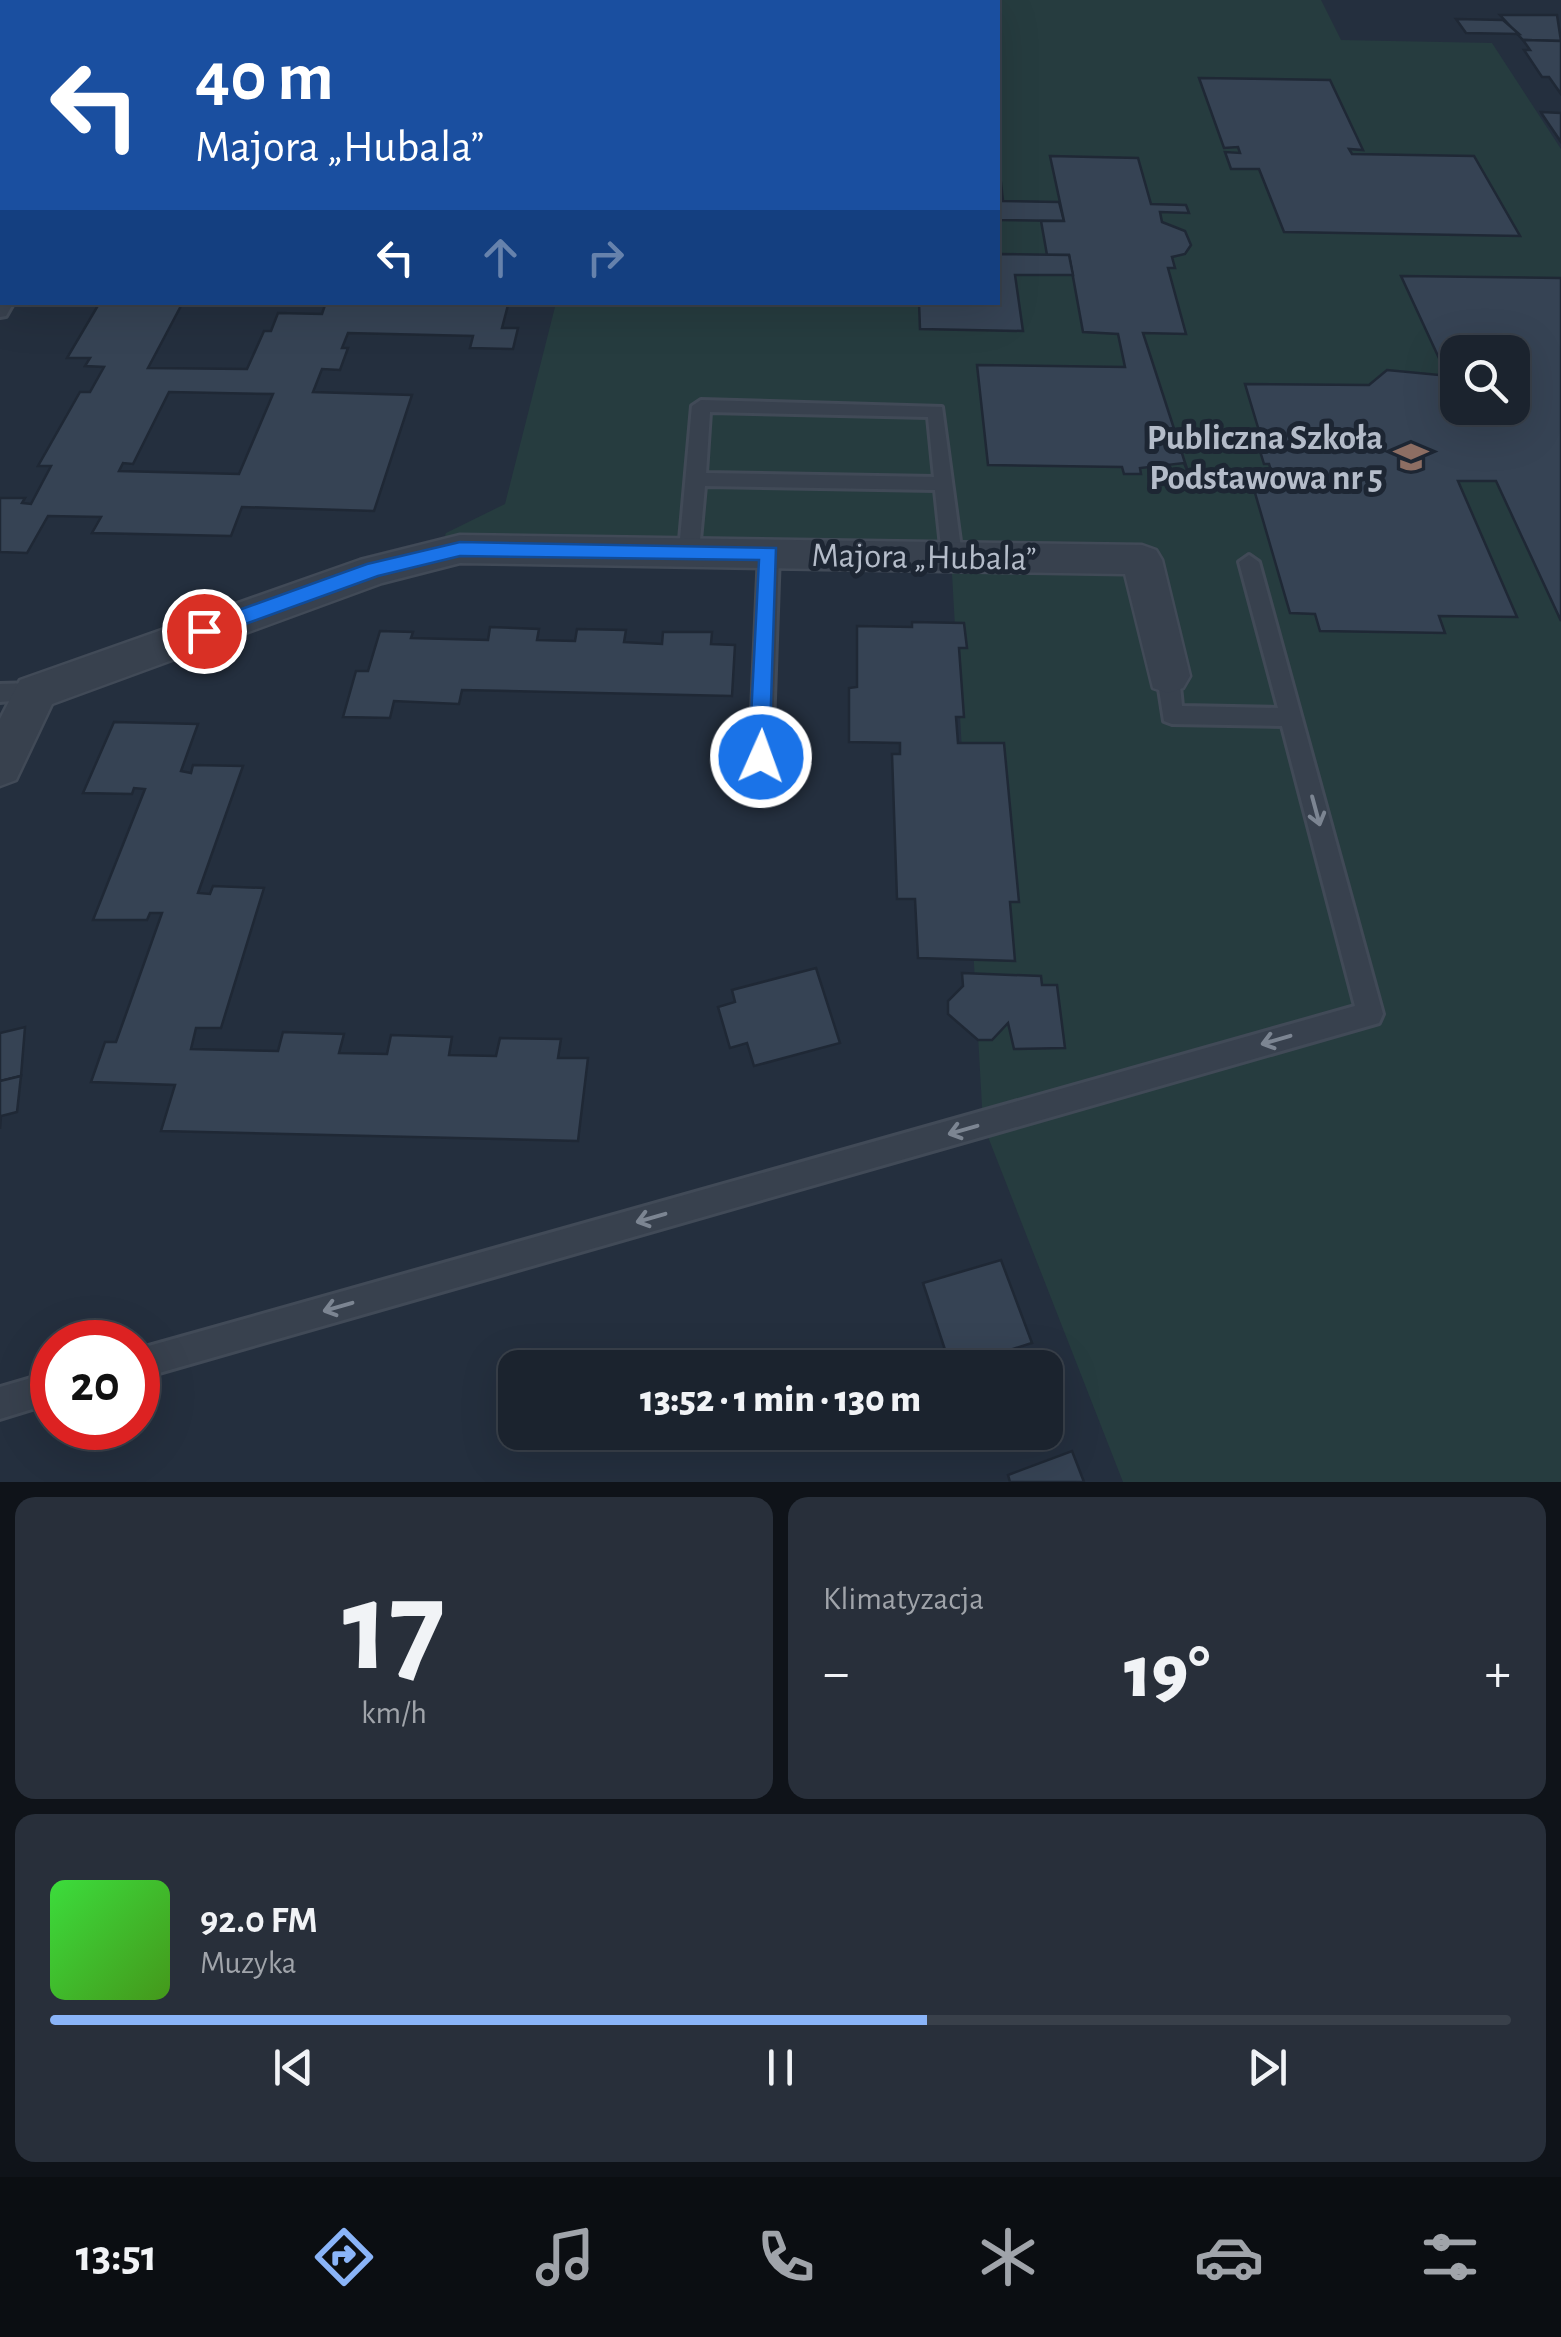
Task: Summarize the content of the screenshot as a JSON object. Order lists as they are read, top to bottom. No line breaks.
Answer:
{"streets":{"street":["Majora „Hubala”"]},"places":{"school or university":["Publiczna Szkoła Podstawowa nr 5"]},"page":{"turn":["40 m","Majora „Hubala”"],"limit":"20","trip":"13:52 · 1 min · 130 m","tile":[["17","km/h"],"Klimatyzacja"],"heat":["−","19°","+"],"song":["92.0 FM","Muzyka"],"tabs":"13:51"}}
